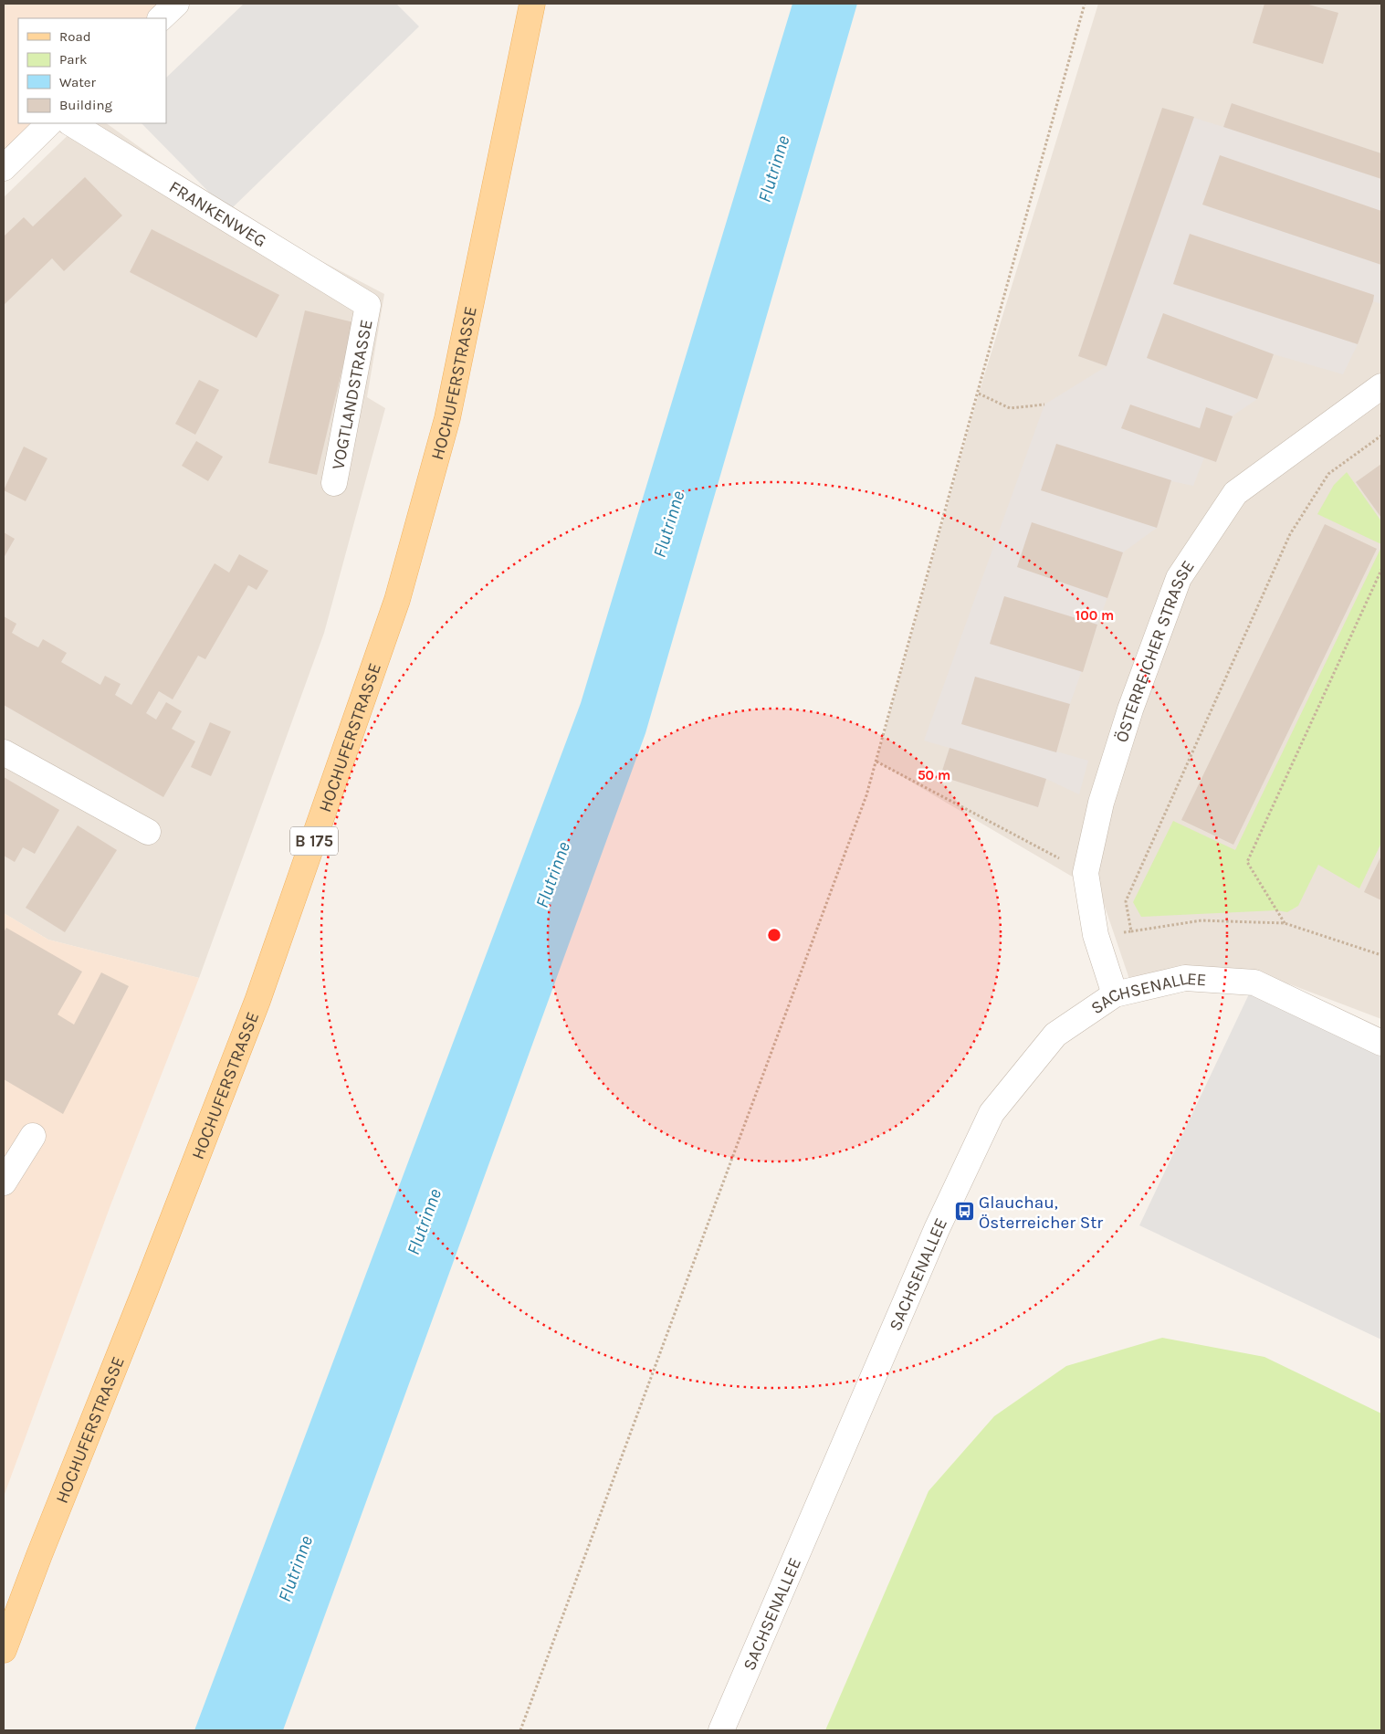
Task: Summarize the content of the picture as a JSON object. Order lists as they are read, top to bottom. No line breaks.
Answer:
{"streets":{"main road":["HOCHUFERSTRASSE","B 175"],"street":["FRANKENWEG","VOGTLANDSTRASSE","ÖSTERREICHER STRASSE","SACHSENALLEE"]},"crossings":[["FRANKENWEG","VOGTLANDSTRASSE"],["ÖSTERREICHER STRASSE","SACHSENALLEE"]],"water":["Flutrinne"],"places":{"bus stop":["Glauchau, Österreicher Str"]},"legend":["Road","Park","Water","Building"],"rings":["100 m","50 m"]}
